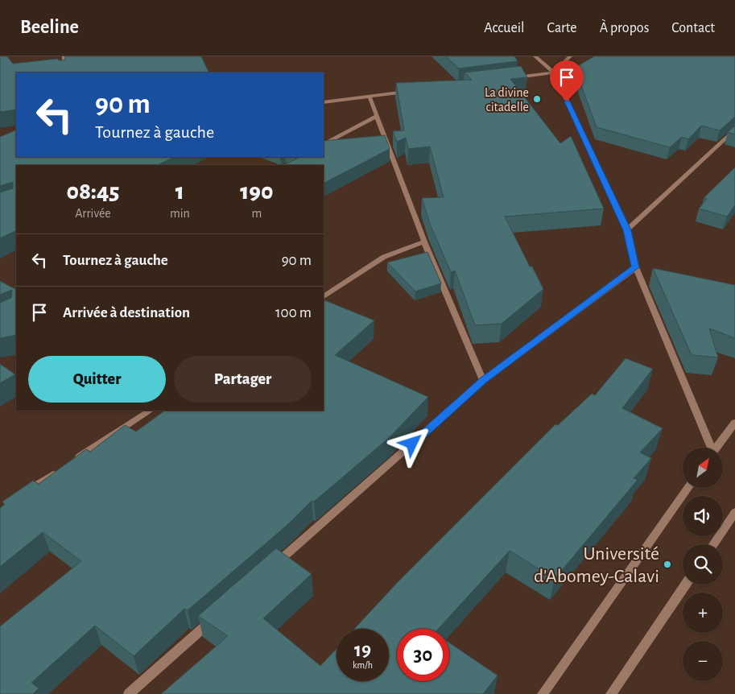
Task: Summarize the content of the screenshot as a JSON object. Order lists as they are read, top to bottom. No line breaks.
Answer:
{"places":["La divine citadelle","Université d'Abomey-Calavi"],"north":"top right","page":{"header":"Beeline","nav":["Accueil","Carte","À propos","Contact"],"turn":["90 m","Tournez à gauche"],"eta":["08:45","Arrivée","1","min","190","m"],"list":[{"name":"Tournez à gauche","value":"90 m"},{"name":"Arrivée à destination","value":"100 m"}],"buttons":["Quitter","Partager"],"map_buttons":["+","−"],"speed":"19 km/h","limit":"30"}}
